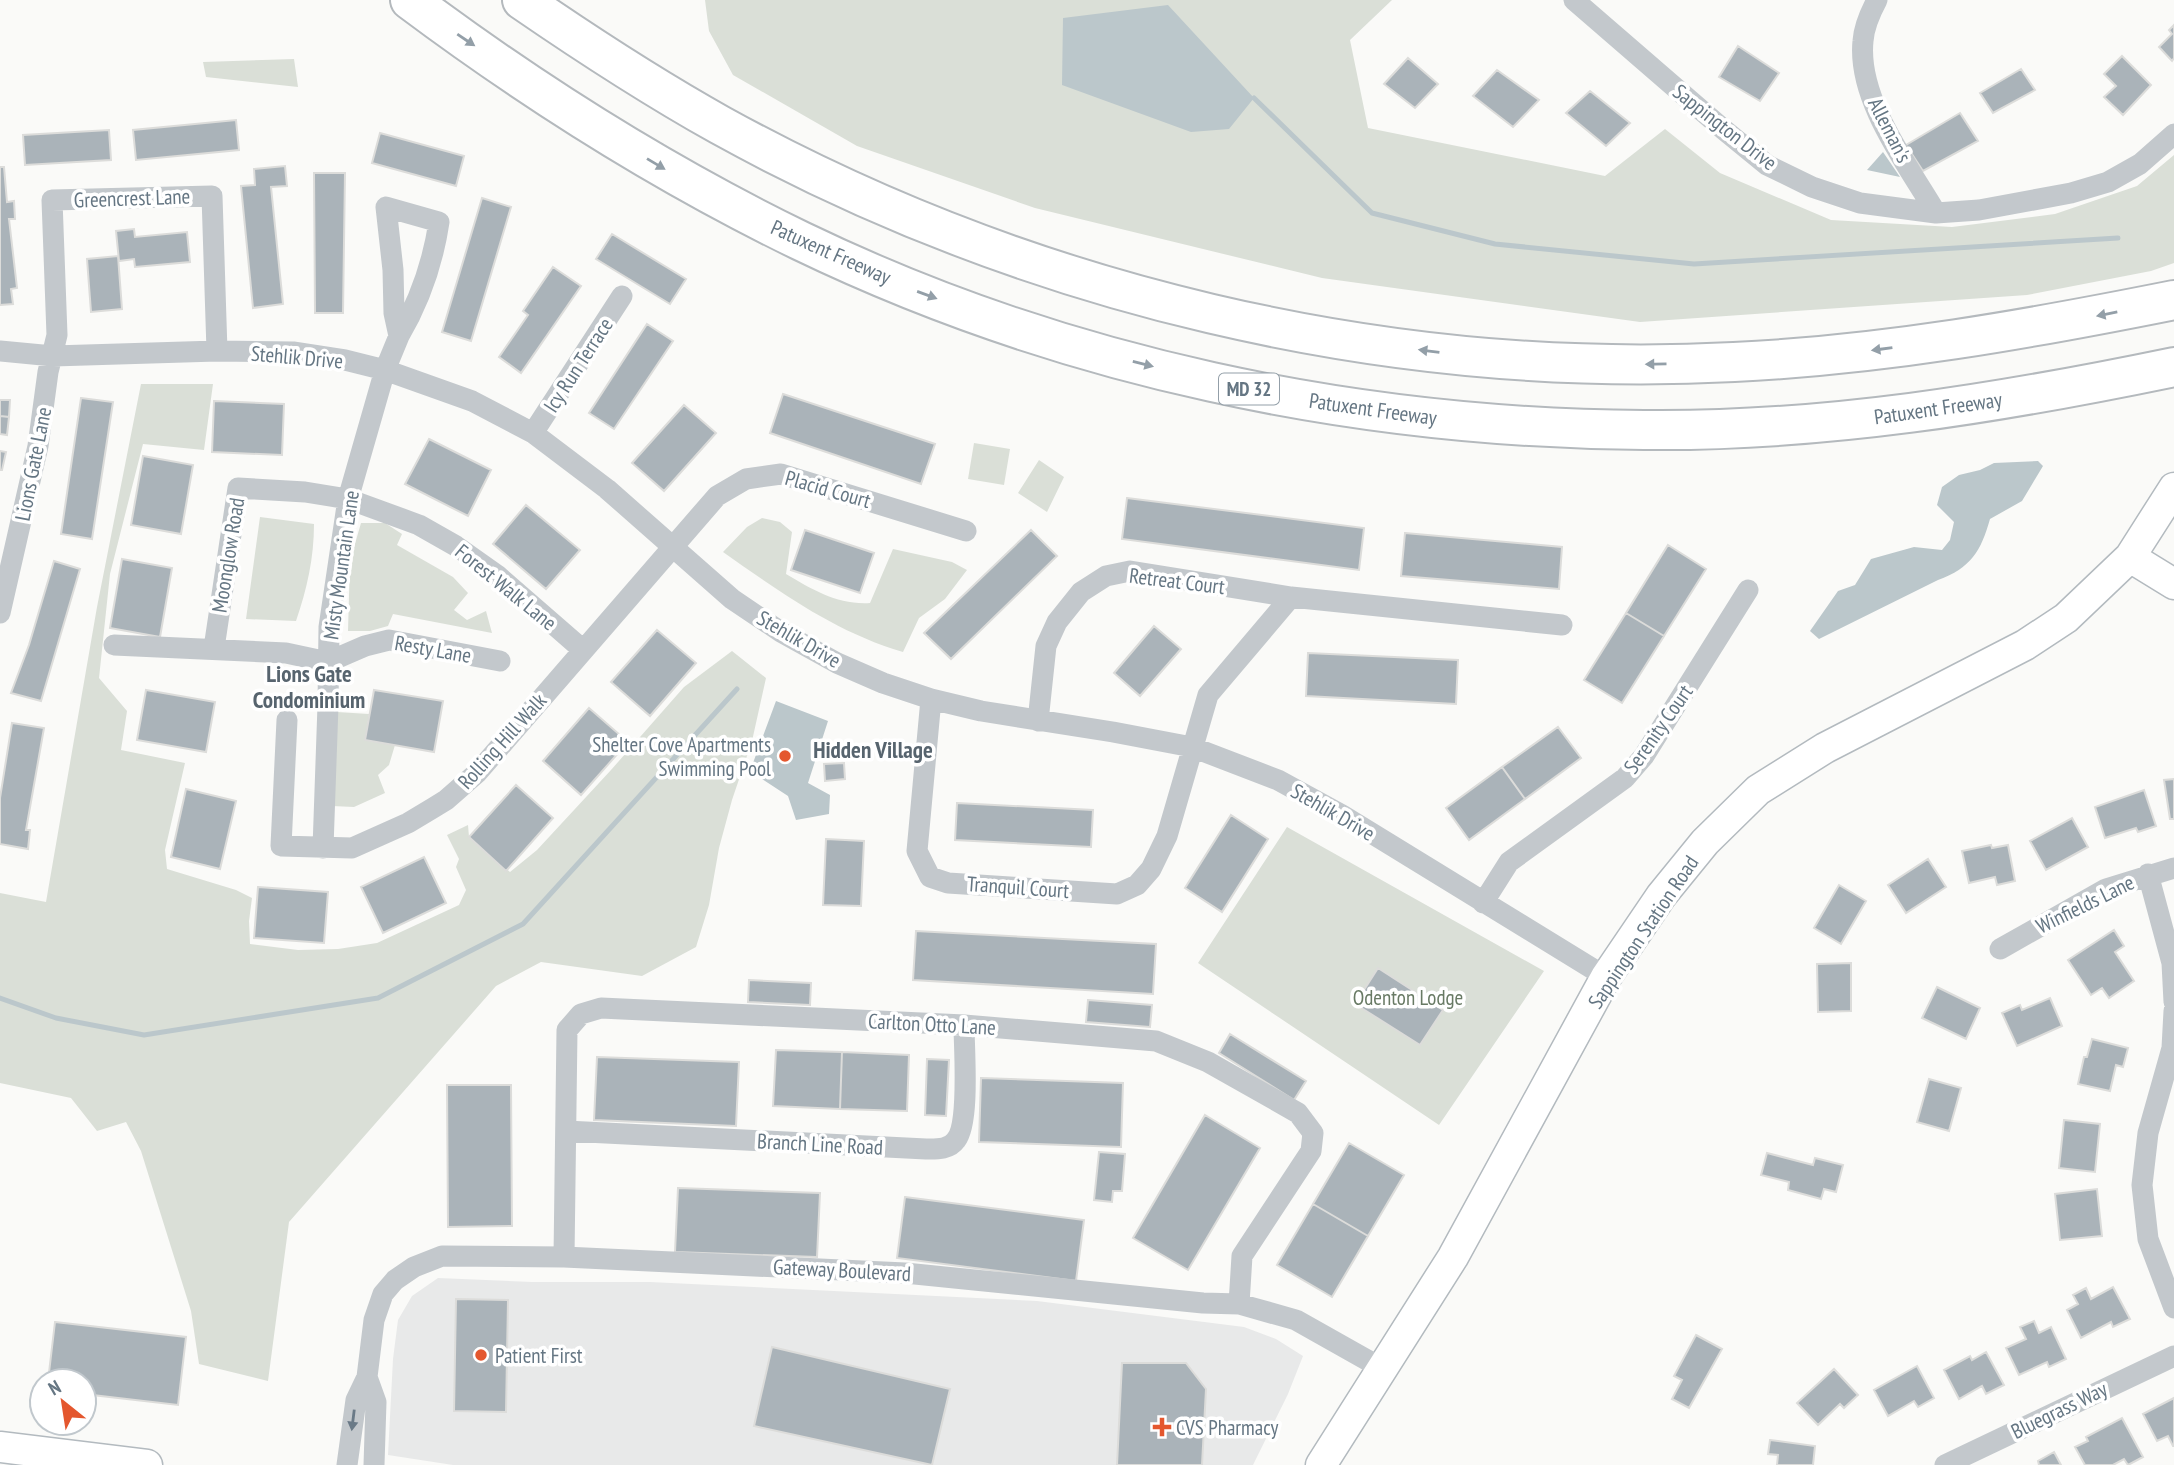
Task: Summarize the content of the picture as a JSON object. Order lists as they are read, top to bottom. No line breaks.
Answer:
{"streets":{"highway":["Patuxent Freeway","MD 32"],"main road":["Sappington Station Road"],"street":["Sappington Drive","Alleman's","Greencrest Lane","Stehlik Drive","Icy Run Terrace","Lions Gate Lane","Placid Court","Moonglow Road","Misty Mountain Lane","Retreat Court","Forest Walk Lane","Resty Lane","Serenity Court","Rolling Hill Walk","Tranquil Court","Winfields Lane","Carlton Otto Lane","Branch Line Road","Gateway Boulevard","Bluegrass Way"]},"crossings":[["Sappington Drive","Alleman's"],["Greencrest Lane","Stehlik Drive"],["Greencrest Lane","Lions Gate Lane"],["Stehlik Drive","Icy Run Terrace"],["Stehlik Drive","Lions Gate Lane"],["Stehlik Drive","Placid Court"],["Stehlik Drive","Misty Mountain Lane"],["Stehlik Drive","Retreat Court"],["Stehlik Drive","Serenity Court"],["Stehlik Drive","Rolling Hill Walk"],["Stehlik Drive","Tranquil Court"],["Stehlik Drive","Sappington Station Road"],["Placid Court","Rolling Hill Walk"],["Moonglow Road","Misty Mountain Lane"],["Moonglow Road","Forest Walk Lane"],["Misty Mountain Lane","Forest Walk Lane"],["Misty Mountain Lane","Resty Lane"],["Misty Mountain Lane","Rolling Hill Walk"],["Forest Walk Lane","Rolling Hill Walk"],["Sappington Station Road","Gateway Boulevard"],["Carlton Otto Lane","Branch Line Road"],["Carlton Otto Lane","Gateway Boulevard"]],"districts":["Lions Gate Condominium","Hidden Village"],"parks":["Odenton Lodge"],"places":{"other":["Shelter Cove Apartments Swimming Pool","Patient First"],"health":["CVS Pharmacy"]},"north":"top left"}
